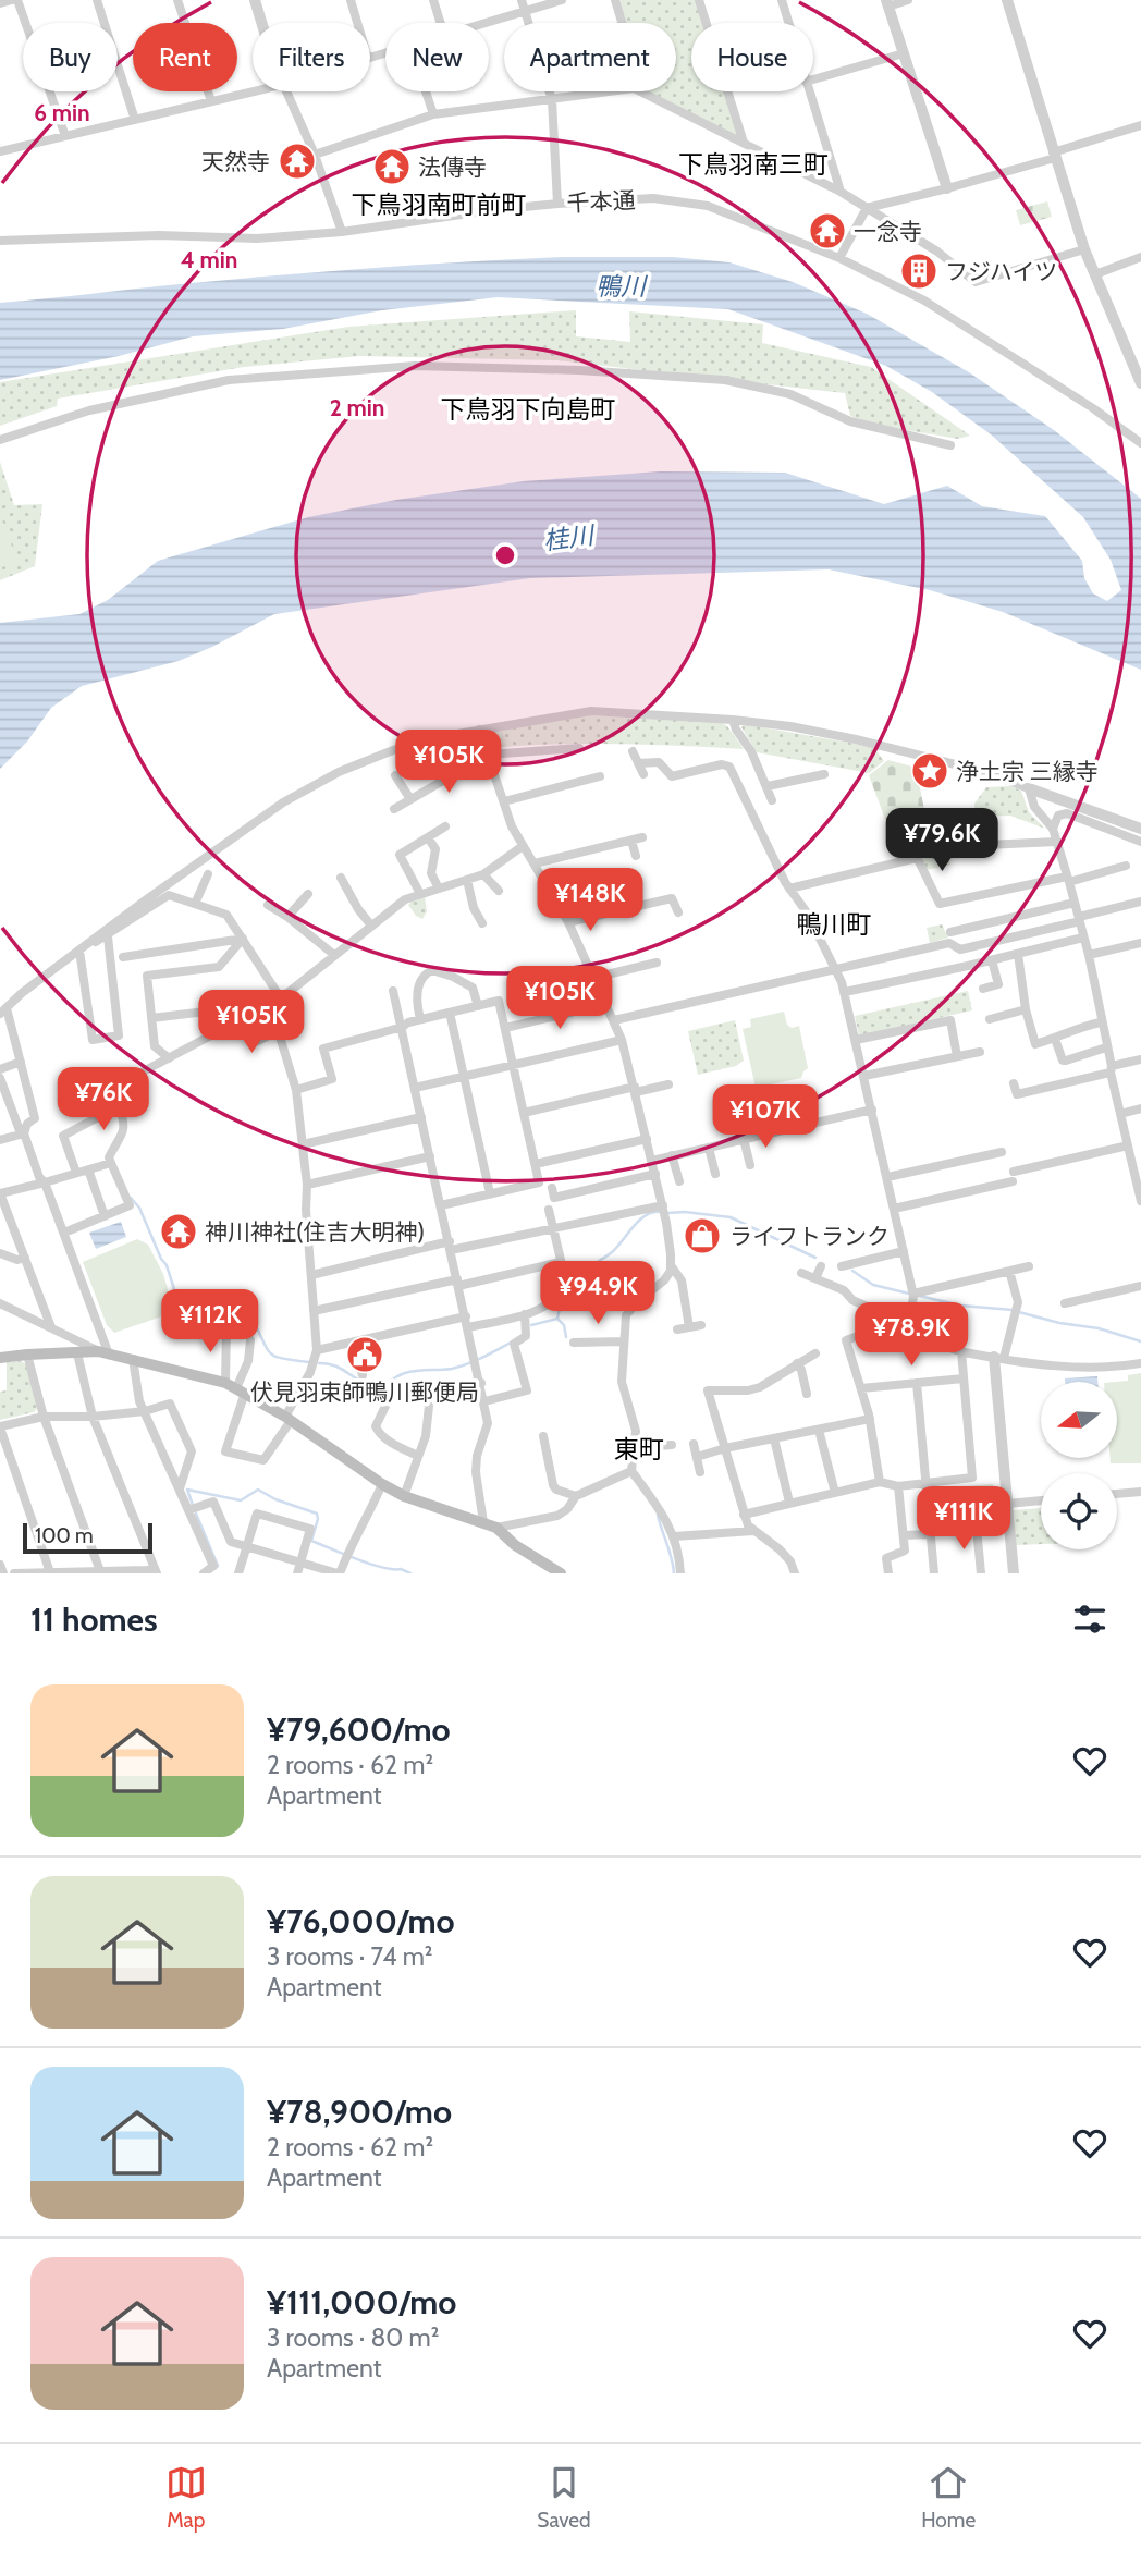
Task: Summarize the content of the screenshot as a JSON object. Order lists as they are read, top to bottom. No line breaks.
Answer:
{"streets":{"street":["千本通"]},"districts":["下鳥羽南三町","下鳥羽南町前町","下鳥羽下向島町","鴨川町","東町"],"water":["鴨川","桂川"],"places":{"temple":["天然寺","法傳寺","一念寺","神川神社(住吉大明神)"],"building":["フジハイツ"],"place":["浄土宗 三縁寺"],"shop":["ライフトランク"],"public building":["伏見羽束師鴨川郵便局"]},"scale_bar":"100 m","north":"left","page":{"chip":["Buy","Rent","Filters","New","Apartment","House"],"price":["¥105K","¥79.6K","¥148K","¥105K","¥105K","¥76K","¥107K","¥94.9K","¥112K","¥78.9K","¥111K"],"scale":"100 m","heading":"11 homes","list":[{"name":"¥79,600/mo","note":"2 rooms · 62 m² · Apartment"},{"name":"¥76,000/mo","note":"3 rooms · 74 m² · Apartment"},{"name":"¥78,900/mo","note":"2 rooms · 62 m² · Apartment"},{"name":"¥111,000/mo","note":"3 rooms · 80 m² · Apartment"}],"tabs":["Map","Saved","Home"]},"rings":["6 min","4 min","2 min"]}
